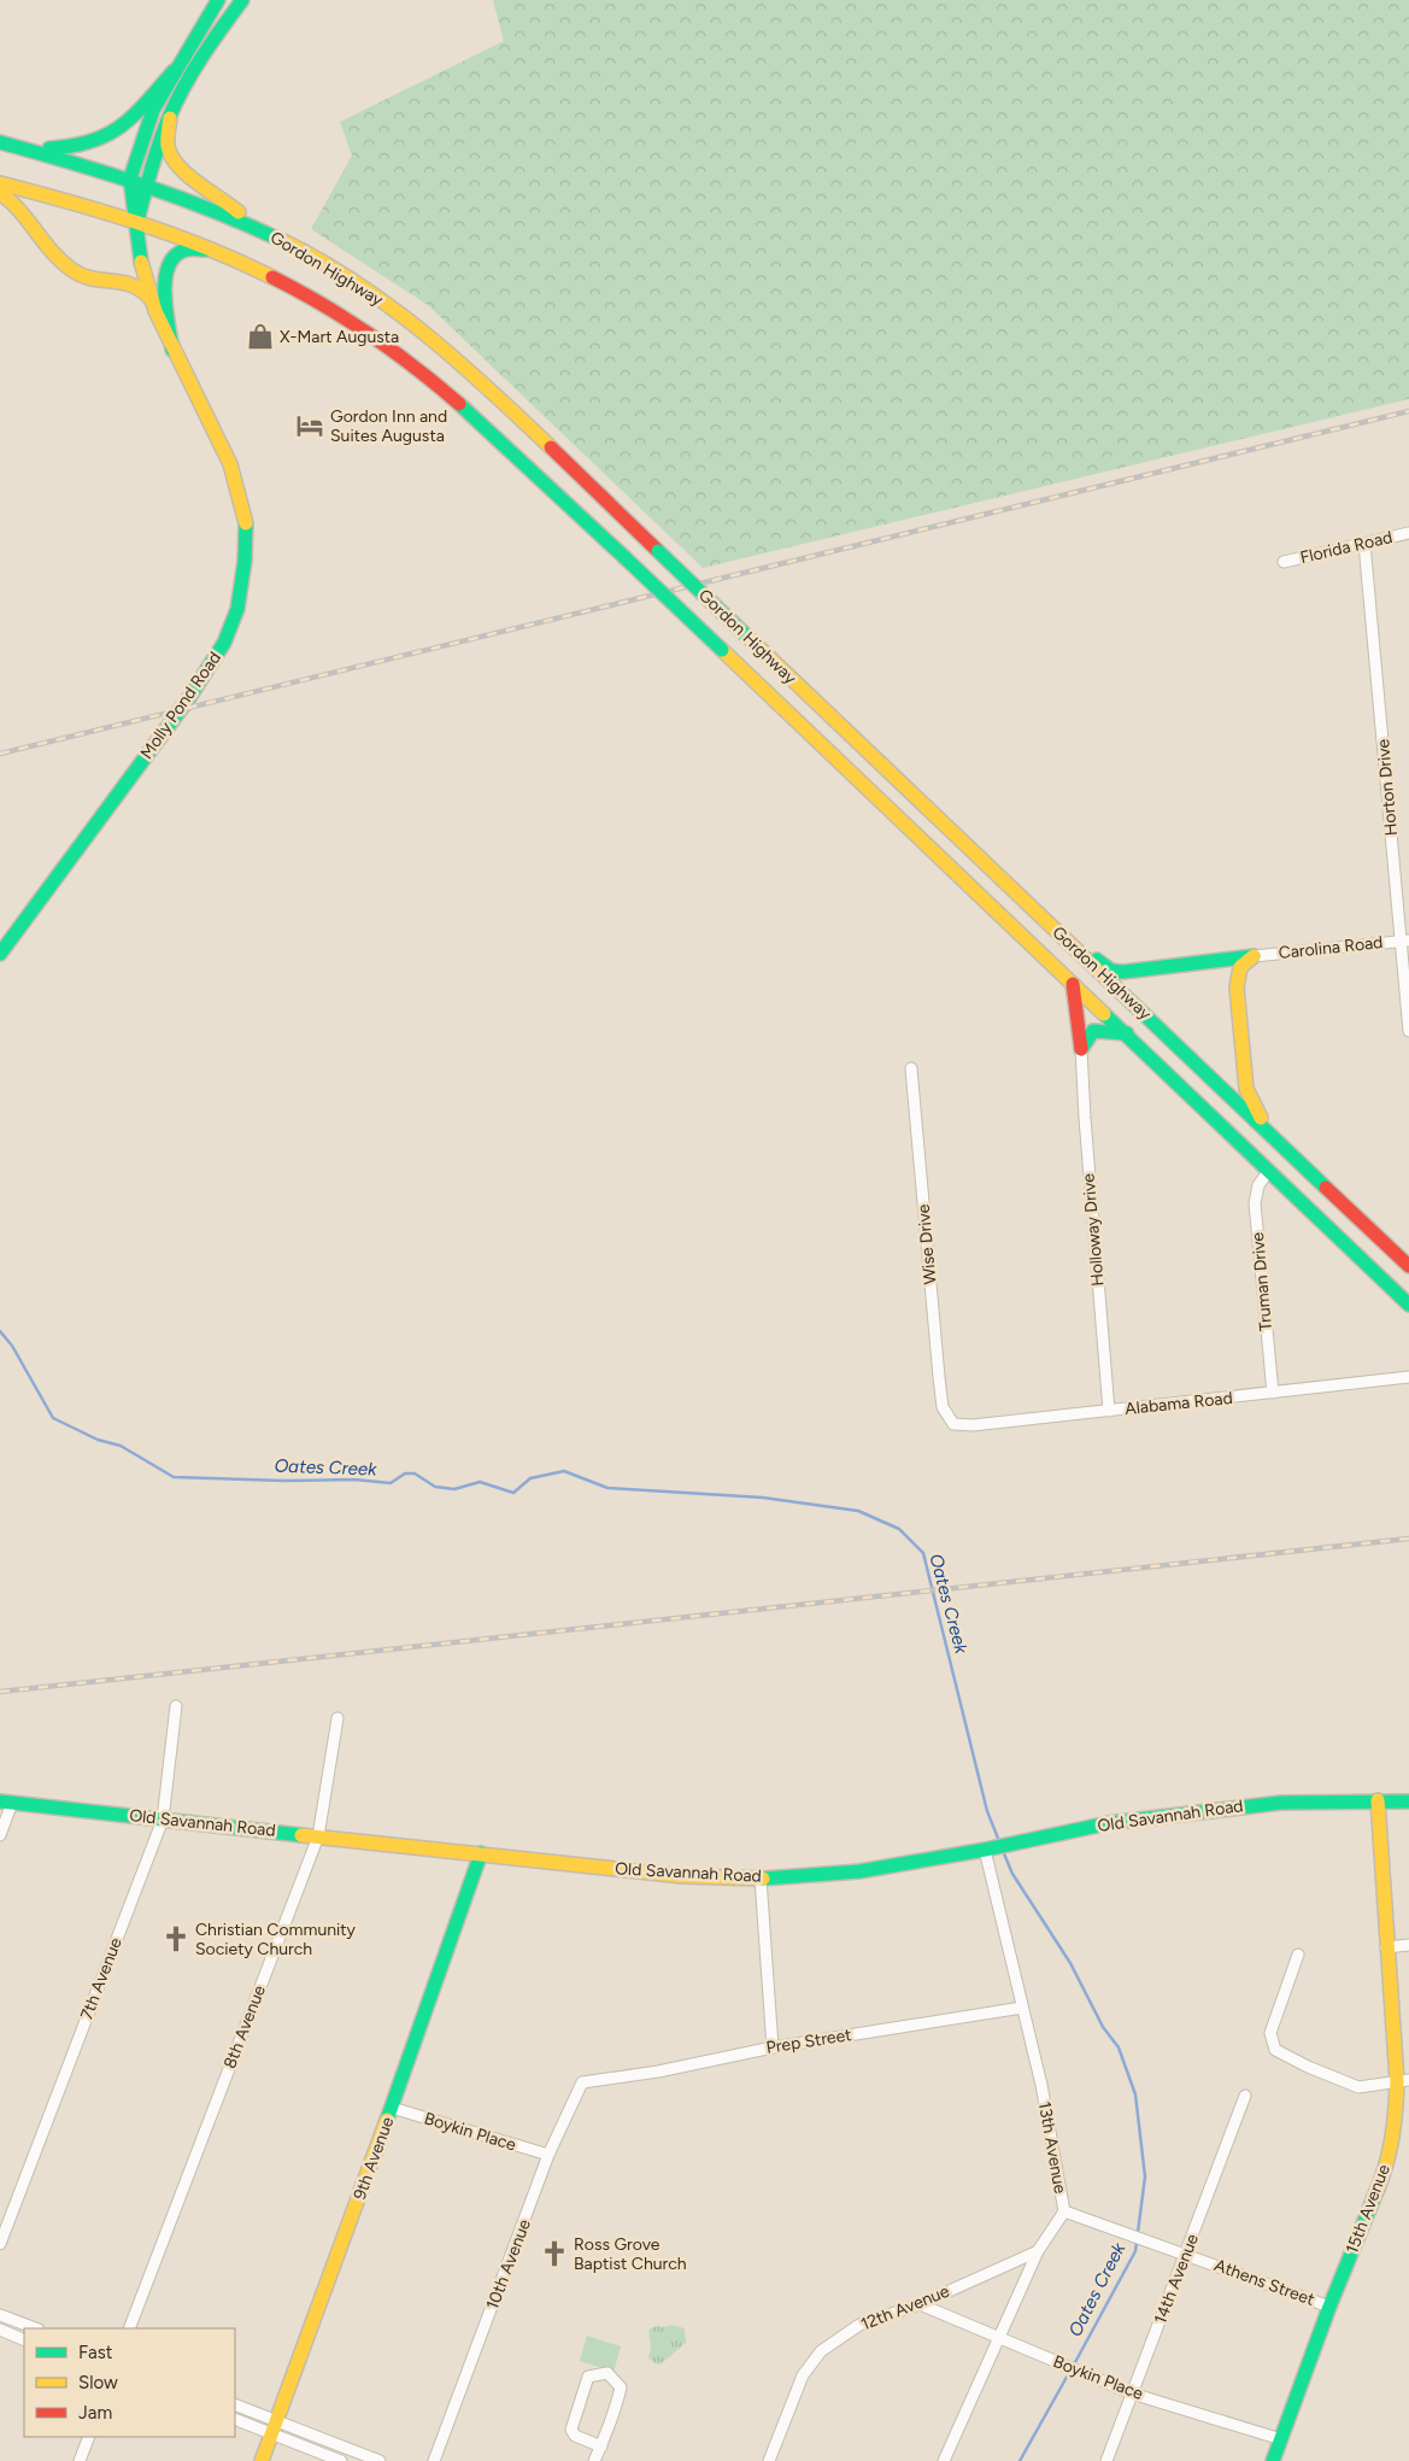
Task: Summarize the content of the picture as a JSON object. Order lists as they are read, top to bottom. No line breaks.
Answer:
{"streets":{"main road":["Gordon Highway","Molly Pond Road","Old Savannah Road","9th Avenue","15th Avenue"],"street":["Florida Road","Horton Drive","Carolina Road","Holloway Drive","Wise Drive","Truman Drive","Alabama Road","7th Avenue","8th Avenue","Prep Street","Boykin Place","13th Avenue","10th Avenue","14th Avenue","Athens Street","12th Avenue"]},"crossings":[["Gordon Highway","Molly Pond Road"],["Gordon Highway","Truman Drive"],["Florida Road","Horton Drive"],["Horton Drive","Carolina Road"],["Holloway Drive","Alabama Road"],["Wise Drive","Alabama Road"],["Truman Drive","Alabama Road"],["Old Savannah Road","7th Avenue"],["Old Savannah Road","8th Avenue"],["Old Savannah Road","13th Avenue"],["Old Savannah Road","9th Avenue"],["Old Savannah Road","15th Avenue"],["Prep Street","13th Avenue"],["Prep Street","10th Avenue"],["Boykin Place","13th Avenue"],["Boykin Place","9th Avenue"],["Boykin Place","15th Avenue"],["Boykin Place","10th Avenue"],["Boykin Place","14th Avenue"],["Boykin Place","12th Avenue"],["13th Avenue","Athens Street"],["13th Avenue","12th Avenue"],["15th Avenue","Athens Street"],["14th Avenue","Athens Street"]],"water":["Oates Creek"],"places":{"shop":["X-Mart Augusta"],"hotel":["Gordon Inn and Suites Augusta"],"church":["Christian Community Society Church","Ross Grove Baptist Church"]},"legend":["Fast","Slow","Jam"]}
